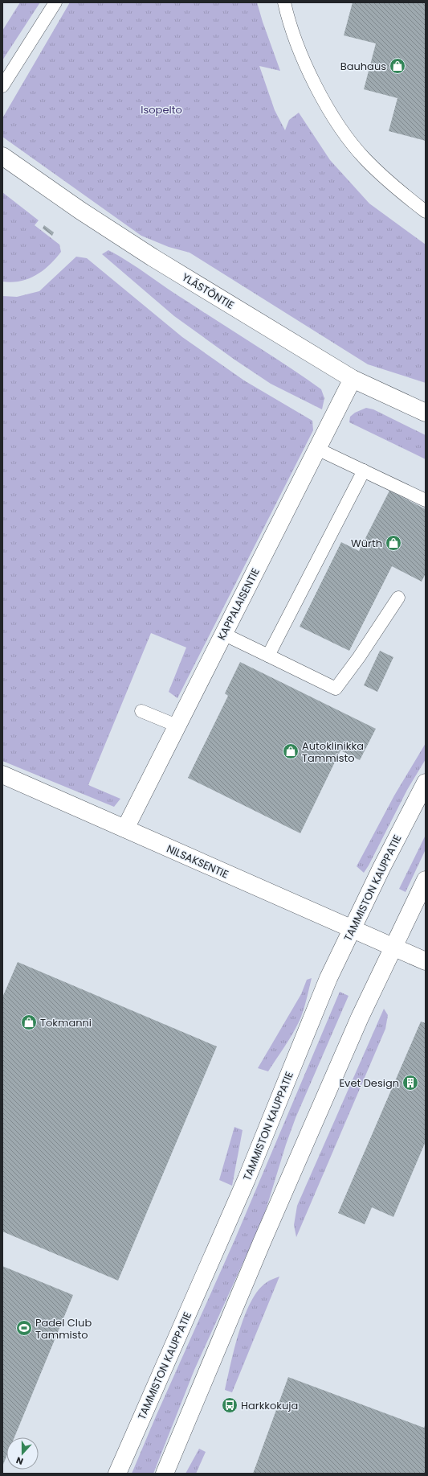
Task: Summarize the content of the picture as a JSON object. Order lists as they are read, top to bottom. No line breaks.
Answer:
{"streets":{"street":["YLÄSTÖNTIE","KAPPALAISENTIE","NILSAKSENTIE","TAMMISTON KAUPPATIE"]},"crossings":[["YLÄSTÖNTIE","KAPPALAISENTIE"],["KAPPALAISENTIE","NILSAKSENTIE"],["NILSAKSENTIE","TAMMISTON KAUPPATIE"]],"parks":["Isopelto"],"places":{"shop":["Bauhaus","Würth","Autoklinikka Tammisto","Tokmanni"],"building":["Evet Design"],"sports":["Padel Club Tammisto"],"bus stop":["Harkkokuja"]},"north":"bottom"}
